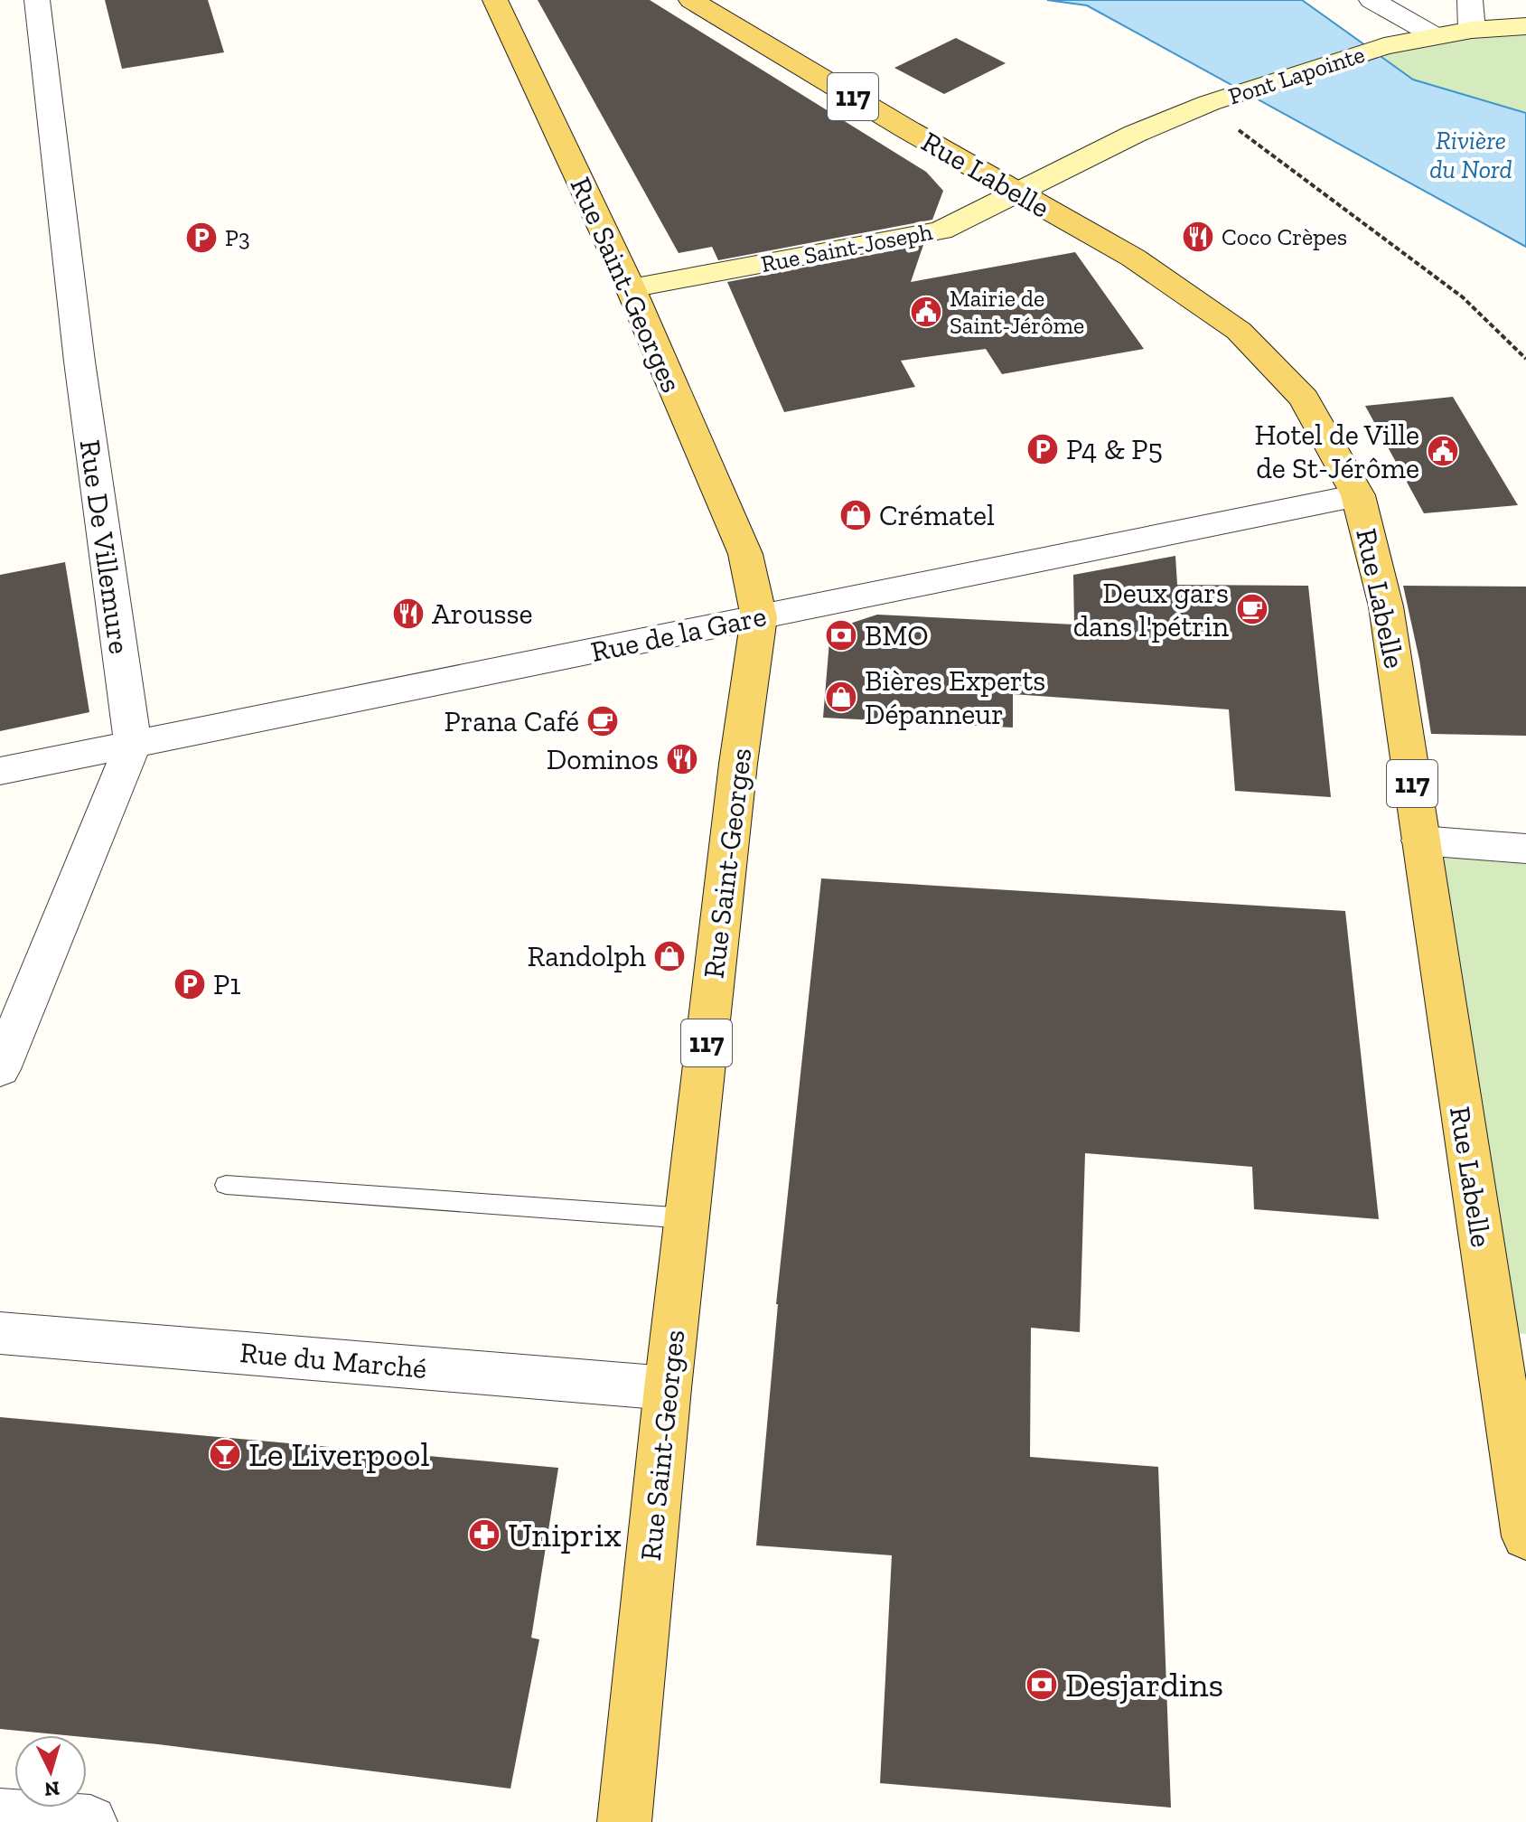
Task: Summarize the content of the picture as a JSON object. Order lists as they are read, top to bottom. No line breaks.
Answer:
{"streets":{"main road":["117","Rue Labelle","Rue Saint-Georges"],"street":["Pont Lapointe","Rue Saint-Joseph","Rue De Villemure","Rue de la Gare","Rue du Marché"]},"crossings":[["Pont Lapointe","Rue Saint-Joseph"],["Rue Labelle","Rue Saint-Joseph"],["Rue Labelle","Rue de la Gare"],["Rue Saint-Joseph","Rue Saint-Georges"],["Rue Saint-Georges","Rue de la Gare"],["Rue Saint-Georges","Rue du Marché"],["Rue De Villemure","Rue de la Gare"]],"water":["Rivière du Nord"],"places":{"restaurant":["Coco Crèpes","Arousse","Dominos"],"parking":["P3","P4 & P5","P1"],"public building":["Mairie de Saint-Jérôme","Hotel de Ville de St-Jérôme"],"shop":["Crématel","Bières Experts Dépanneur","Randolph"],"cafe":["Deux gars dans l'pétrin","Prana Café"],"bank":["BMO","Desjardins"],"bar":["Le Liverpool"],"pharmacy":["Uniprix"]},"north":"bottom"}
